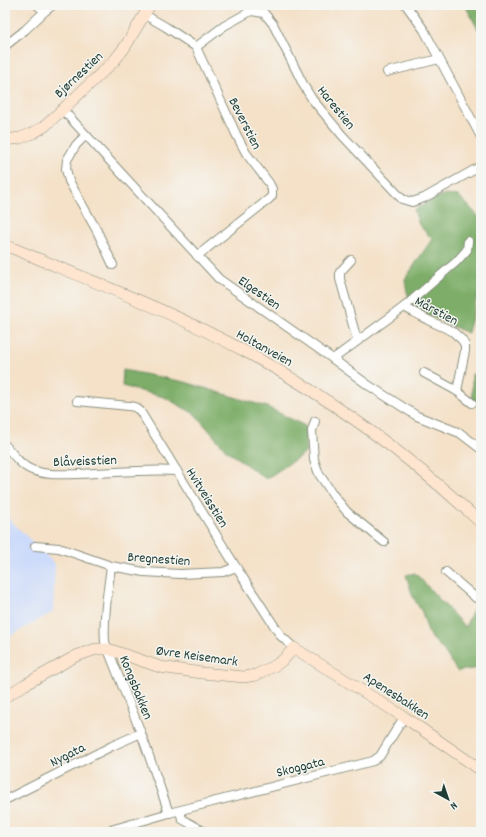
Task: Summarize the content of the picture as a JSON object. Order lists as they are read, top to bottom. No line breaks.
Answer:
{"streets":{"main road":["Bjørnestien","Holtanveien","Øvre Keisemark","Apenesbakken"],"street":["Harestien","Beverstien","Elgestien","Mårstien","Blåveisstien","Hvitveisstien","Bregnestien","Kongsbakken","Nygata","Skoggata"]},"crossings":[["Bjørnestien","Elgestien"],["Harestien","Beverstien"],["Beverstien","Elgestien"],["Elgestien","Mårstien"],["Blåveisstien","Hvitveisstien"],["Hvitveisstien","Bregnestien"],["Hvitveisstien","Øvre Keisemark"],["Hvitveisstien","Apenesbakken"],["Bregnestien","Kongsbakken"],["Øvre Keisemark","Kongsbakken"],["Øvre Keisemark","Apenesbakken"],["Kongsbakken","Nygata"],["Kongsbakken","Skoggata"],["Apenesbakken","Skoggata"]],"north":"bottom right"}
